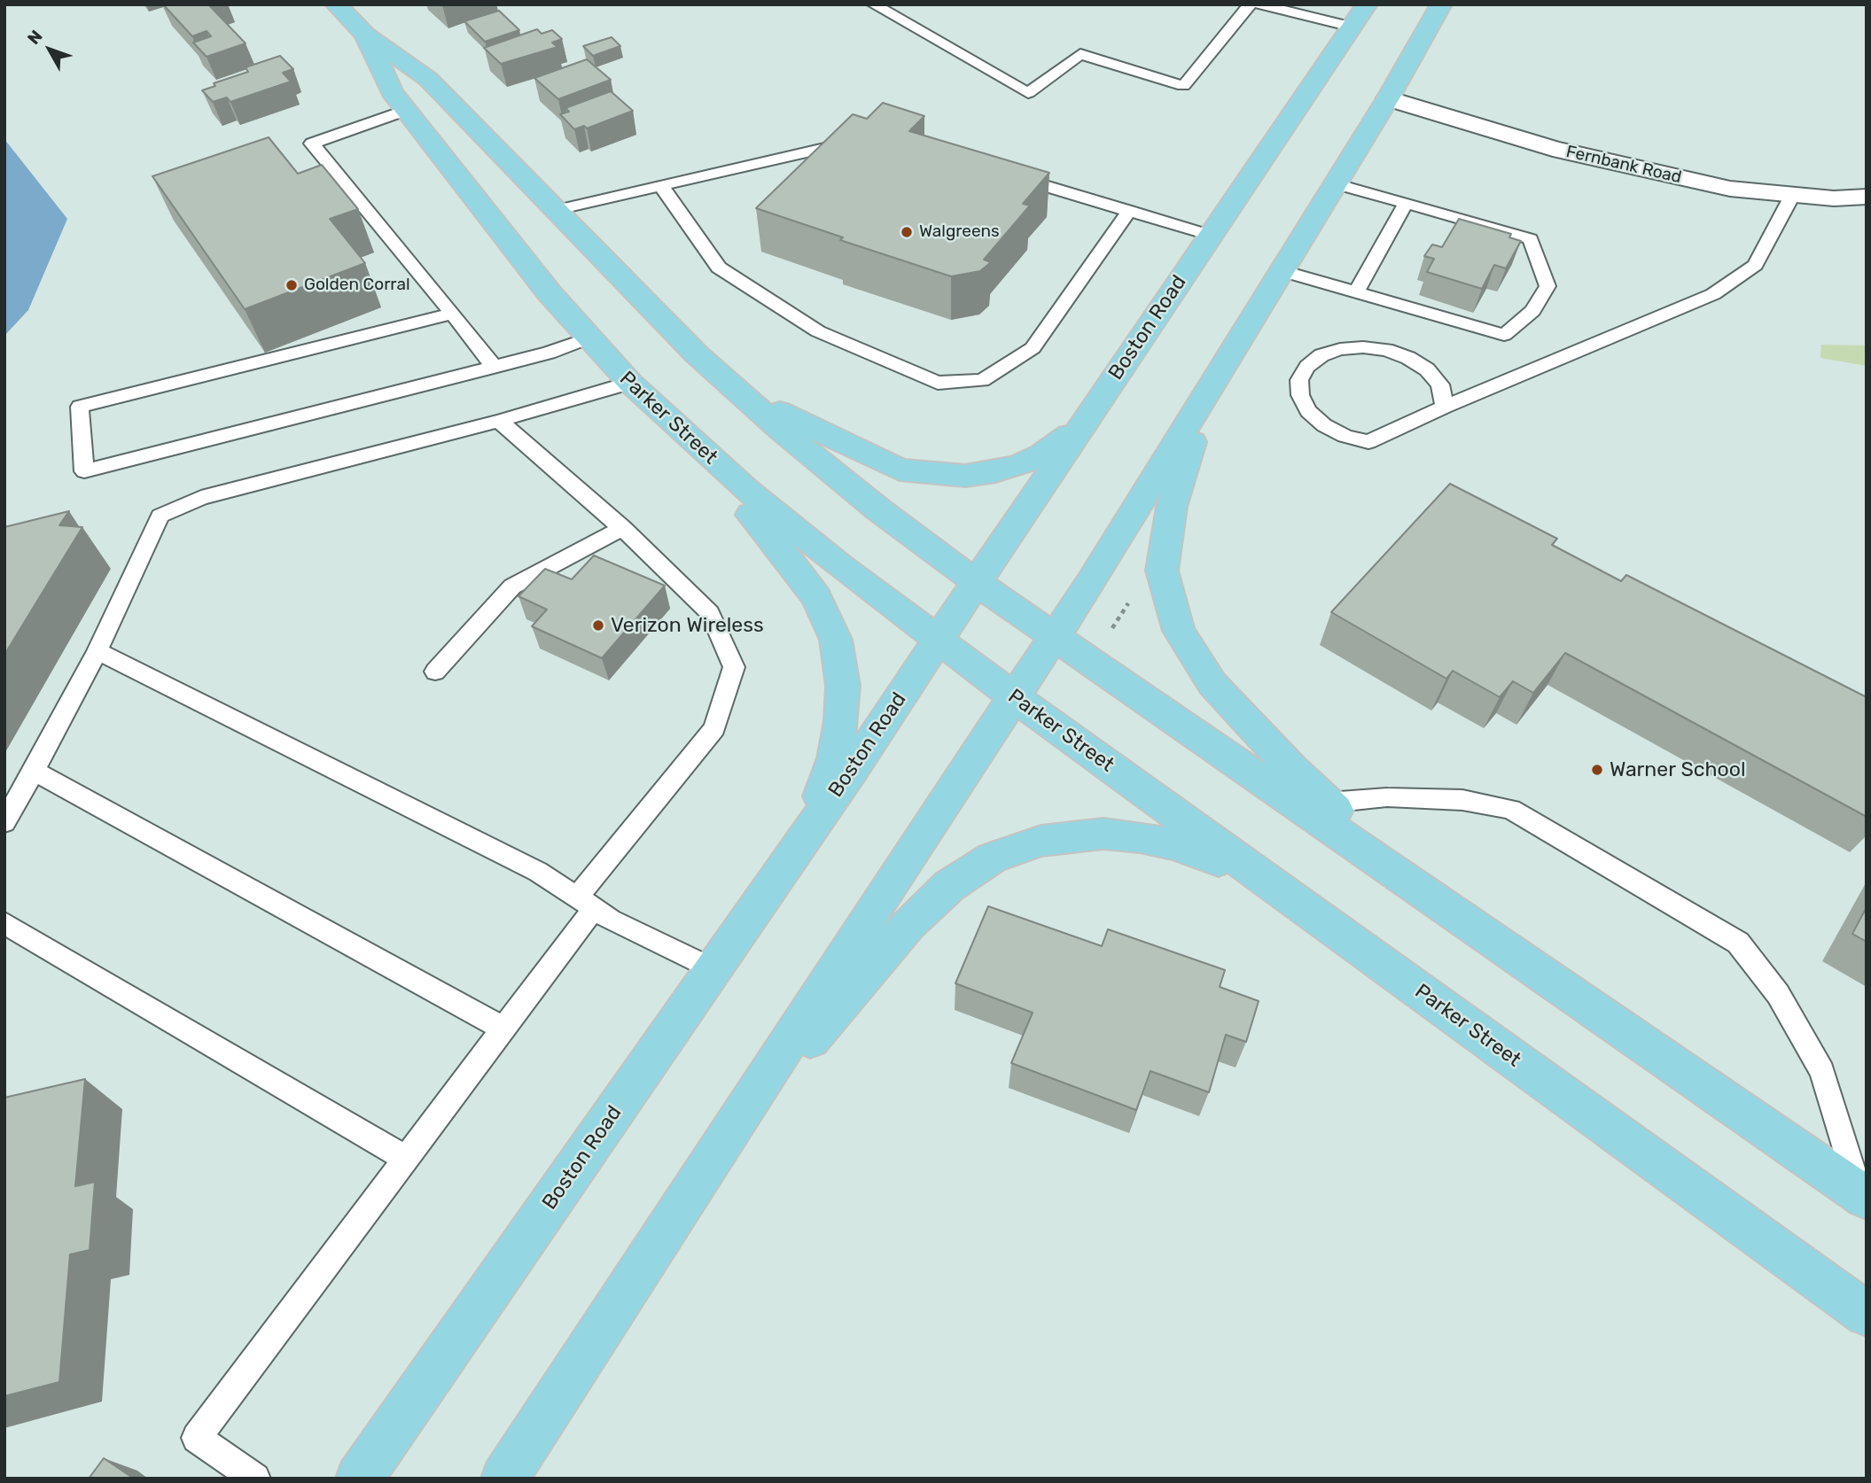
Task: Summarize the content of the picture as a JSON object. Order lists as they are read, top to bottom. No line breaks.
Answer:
{"streets":{"main road":["Fernbank Road","Boston Road","Parker Street"]},"crossings":[["Boston Road","Parker Street"]],"places":["Walgreens","Golden Corral","Verizon Wireless","Warner School"],"north":"top left"}
